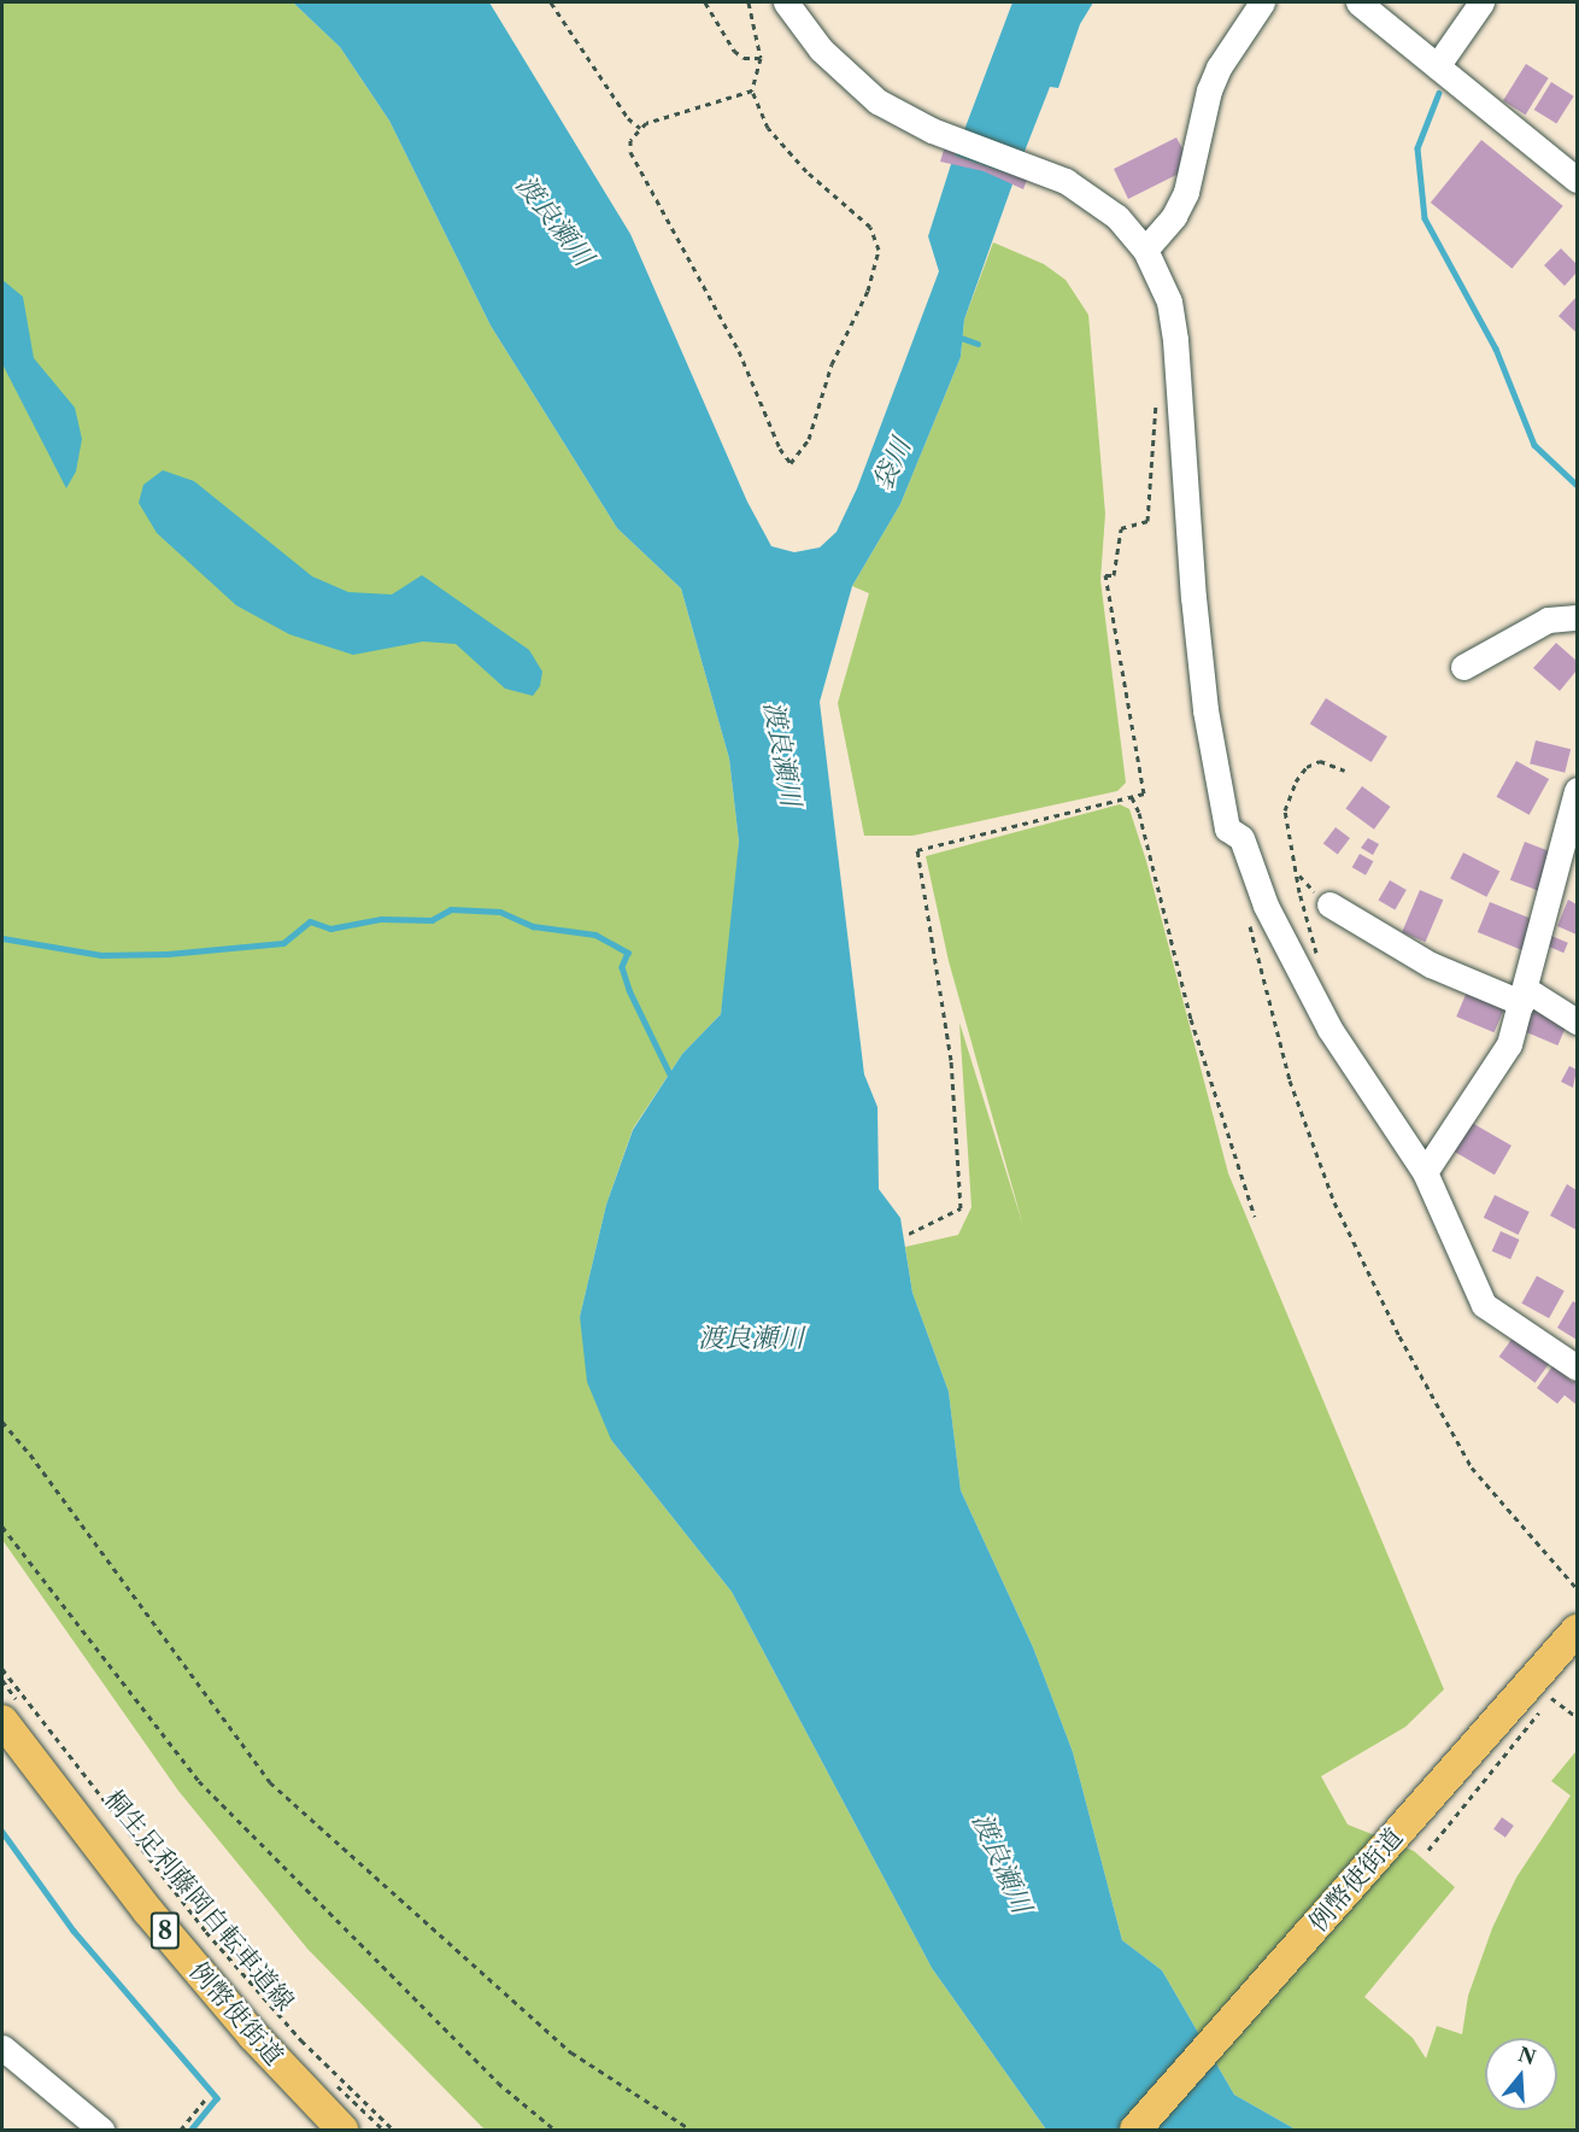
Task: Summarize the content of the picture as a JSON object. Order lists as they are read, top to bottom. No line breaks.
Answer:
{"streets":{"main road":["例幣使街道","8"],"path":["桐生足利藤岡自転車道線"]},"water":["渡良瀬川","袋川"],"north":"top"}
